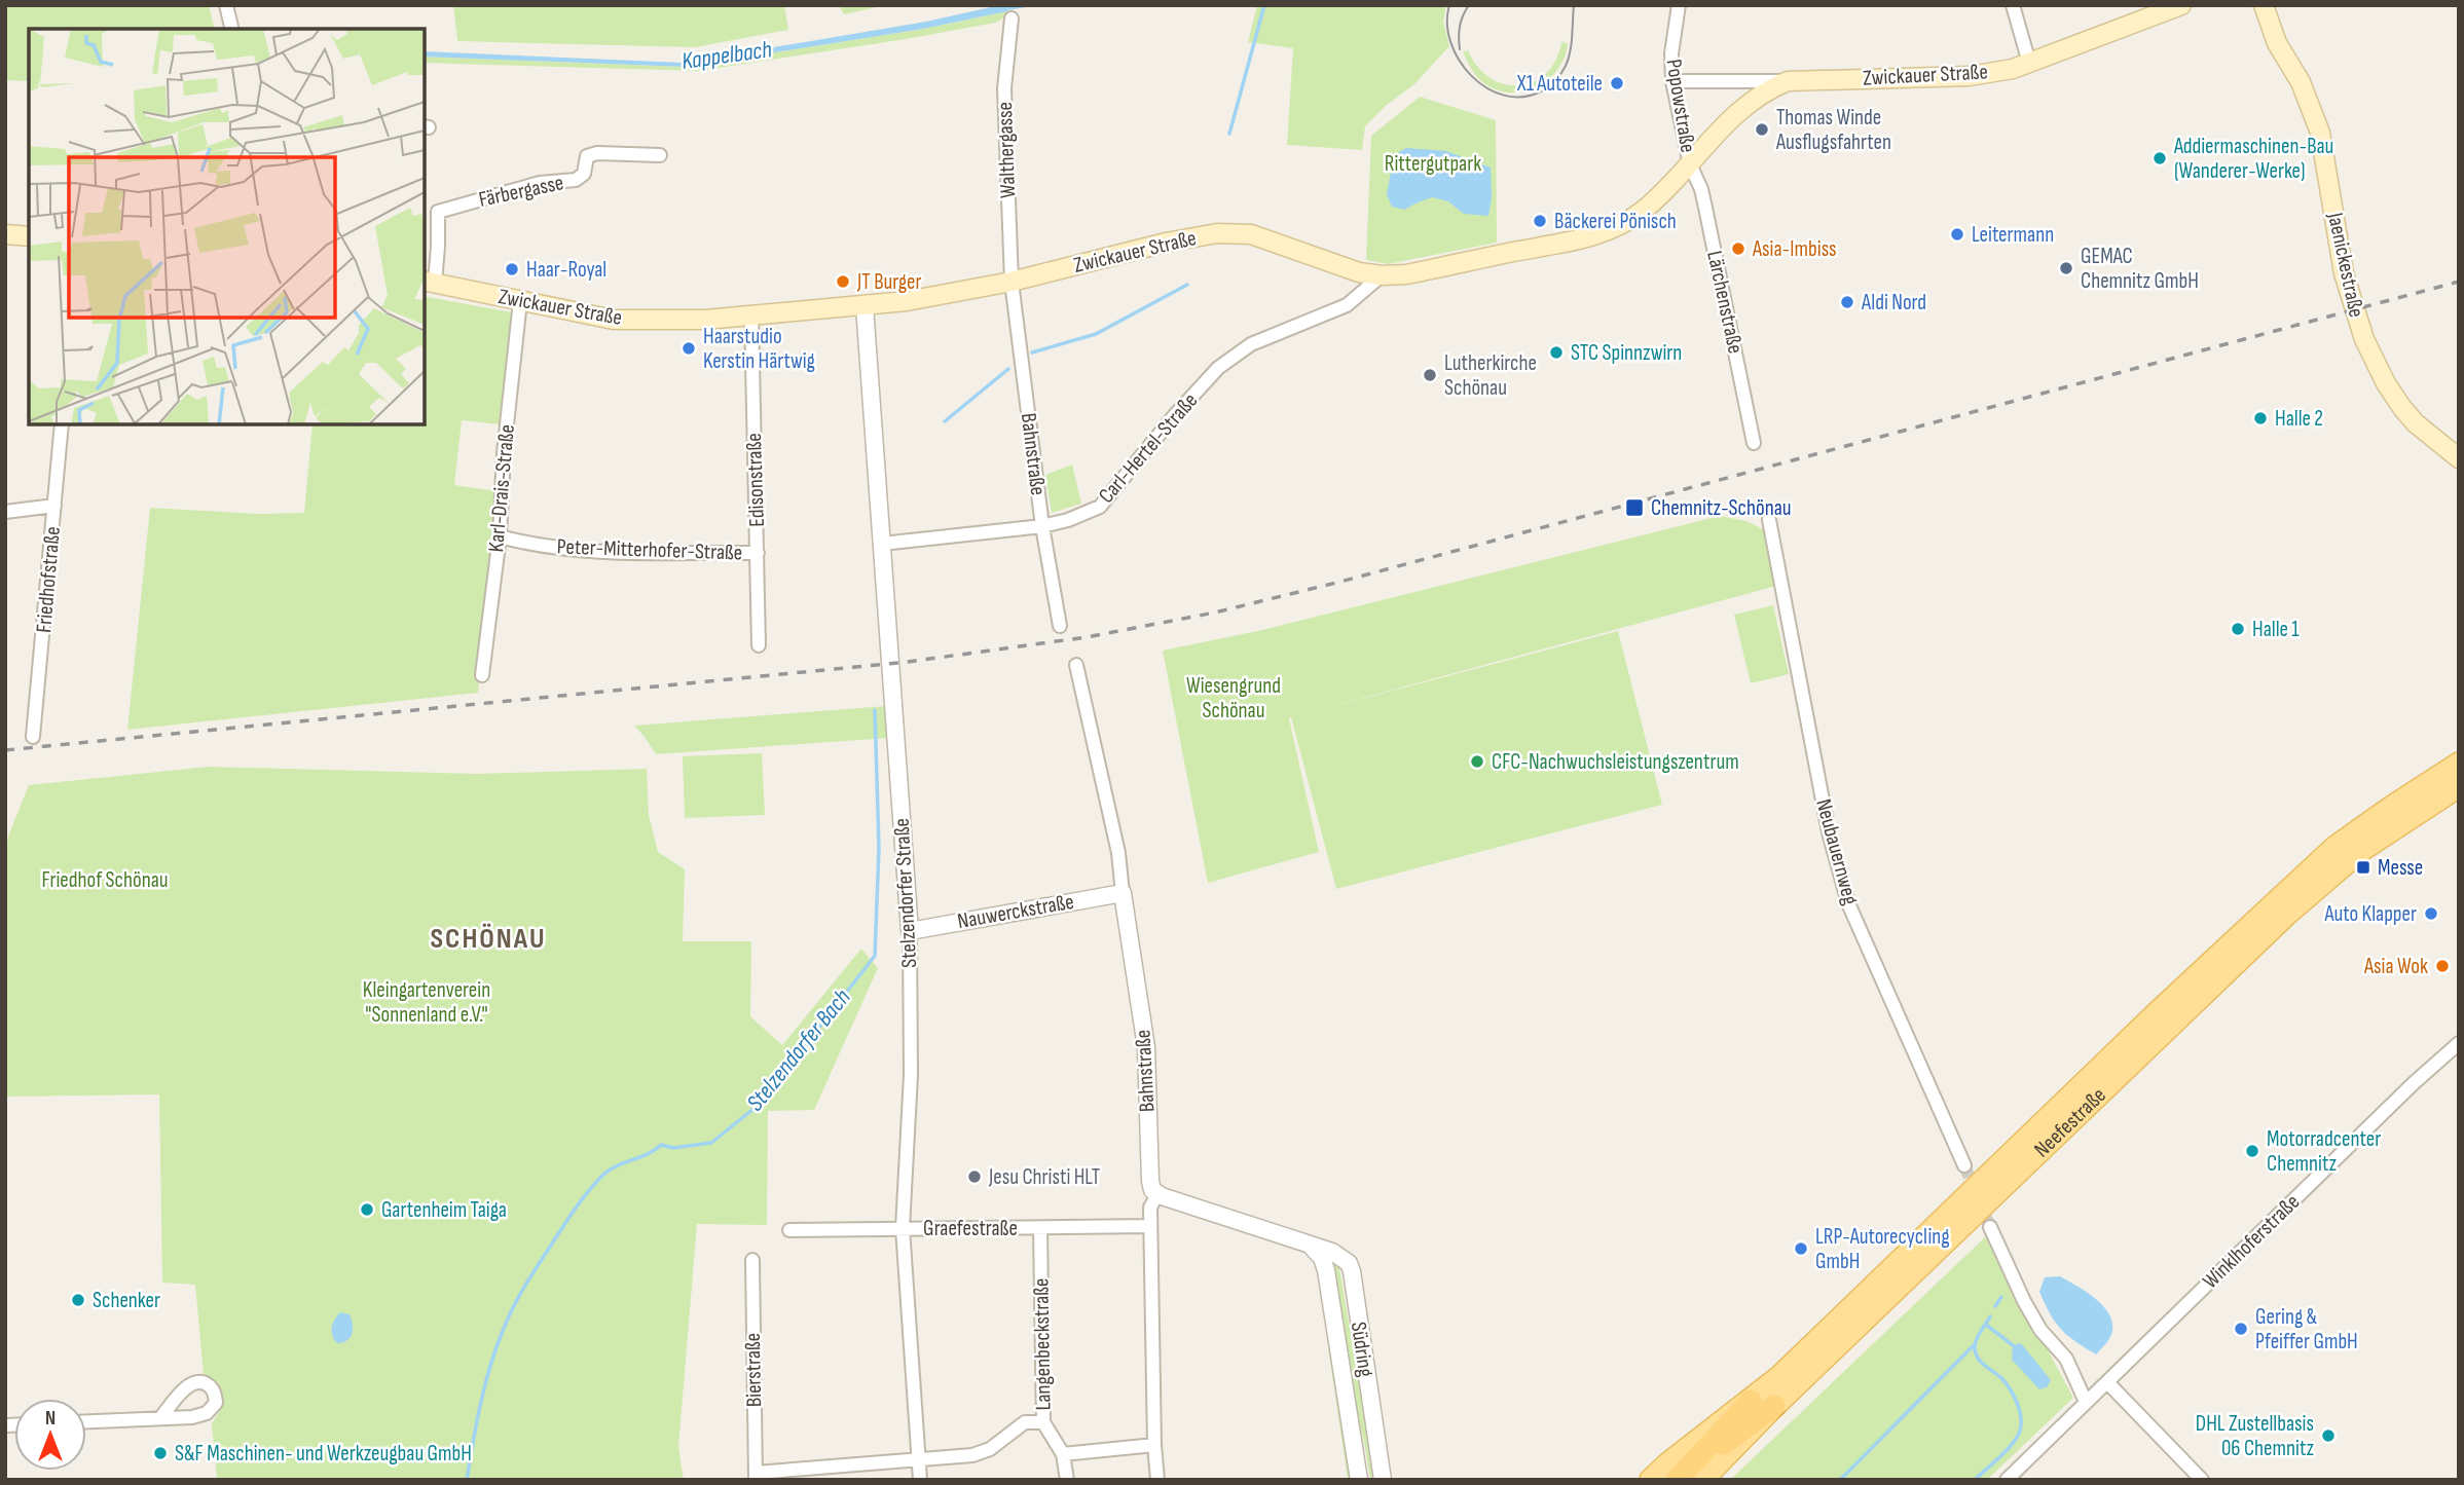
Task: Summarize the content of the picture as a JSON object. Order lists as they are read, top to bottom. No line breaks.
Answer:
{"streets":{"highway":["Neefestraße"],"main road":["Zwickauer Straße","Jaenickestraße"],"street":["Popowstraße","Walthergasse","Färbergasse","Lärchenstraße","Carl-Hertel-Straße","Bahnstraße","Edisonstraße","Karl-Drais-Straße","Peter-Mitterhofer-Straße","Friedhofstraße","Neubauernweg","Stelzendorfer Straße","Nauwerckstraße","Graefestraße","Winklhoferstraße","Langenbeckstraße","Südring","Bierstraße"]},"crossings":[["Zwickauer Straße","Popowstraße"],["Zwickauer Straße","Walthergasse"],["Zwickauer Straße","Färbergasse"],["Zwickauer Straße","Lärchenstraße"],["Zwickauer Straße","Carl-Hertel-Straße"],["Zwickauer Straße","Bahnstraße"],["Zwickauer Straße","Edisonstraße"],["Zwickauer Straße","Karl-Drais-Straße"],["Zwickauer Straße","Stelzendorfer Straße"],["Popowstraße","Lärchenstraße"],["Walthergasse","Bahnstraße"],["Carl-Hertel-Straße","Bahnstraße"],["Carl-Hertel-Straße","Stelzendorfer Straße"],["Bahnstraße","Nauwerckstraße"],["Bahnstraße","Graefestraße"],["Bahnstraße","Südring"],["Edisonstraße","Peter-Mitterhofer-Straße"],["Karl-Drais-Straße","Peter-Mitterhofer-Straße"],["Stelzendorfer Straße","Nauwerckstraße"],["Stelzendorfer Straße","Graefestraße"],["Graefestraße","Langenbeckstraße"]],"districts":["SCHÖNAU"],"water":["Kappelbach","Stelzendorfer Bach"],"parks":["Rittergutpark","Wiesengrund Schönau","Friedhof Schönau","Kleingartenverein \"Sonnenland e.V.\""],"places":{"other":["X1 Autoteile","Thomas Winde Ausflugsfahrten","Addiermaschinen-Bau (Wanderer-Werke)","Bäckerei Pönisch","Leitermann","Asia-Imbiss","GEMAC Chemnitz GmbH","Haar-Royal","JT Burger","Aldi Nord","Haarstudio Kerstin Härtwig","STC Spinnzwirn","Lutherkirche Schönau","Halle 2","Halle 1","CFC-Nachwuchsleistungszentrum","Auto Klapper","Asia Wok","Motorradcenter Chemnitz","Jesu Christi HLT","Gartenheim Taiga","LRP-Autorecycling GmbH","Schenker","Gering & Pfeiffer GmbH","DHL Zustellbasis 06 Chemnitz","S&F Maschinen- und Werkzeugbau GmbH"],"transit":["Chemnitz-Schönau","Messe"]},"north":"top"}
